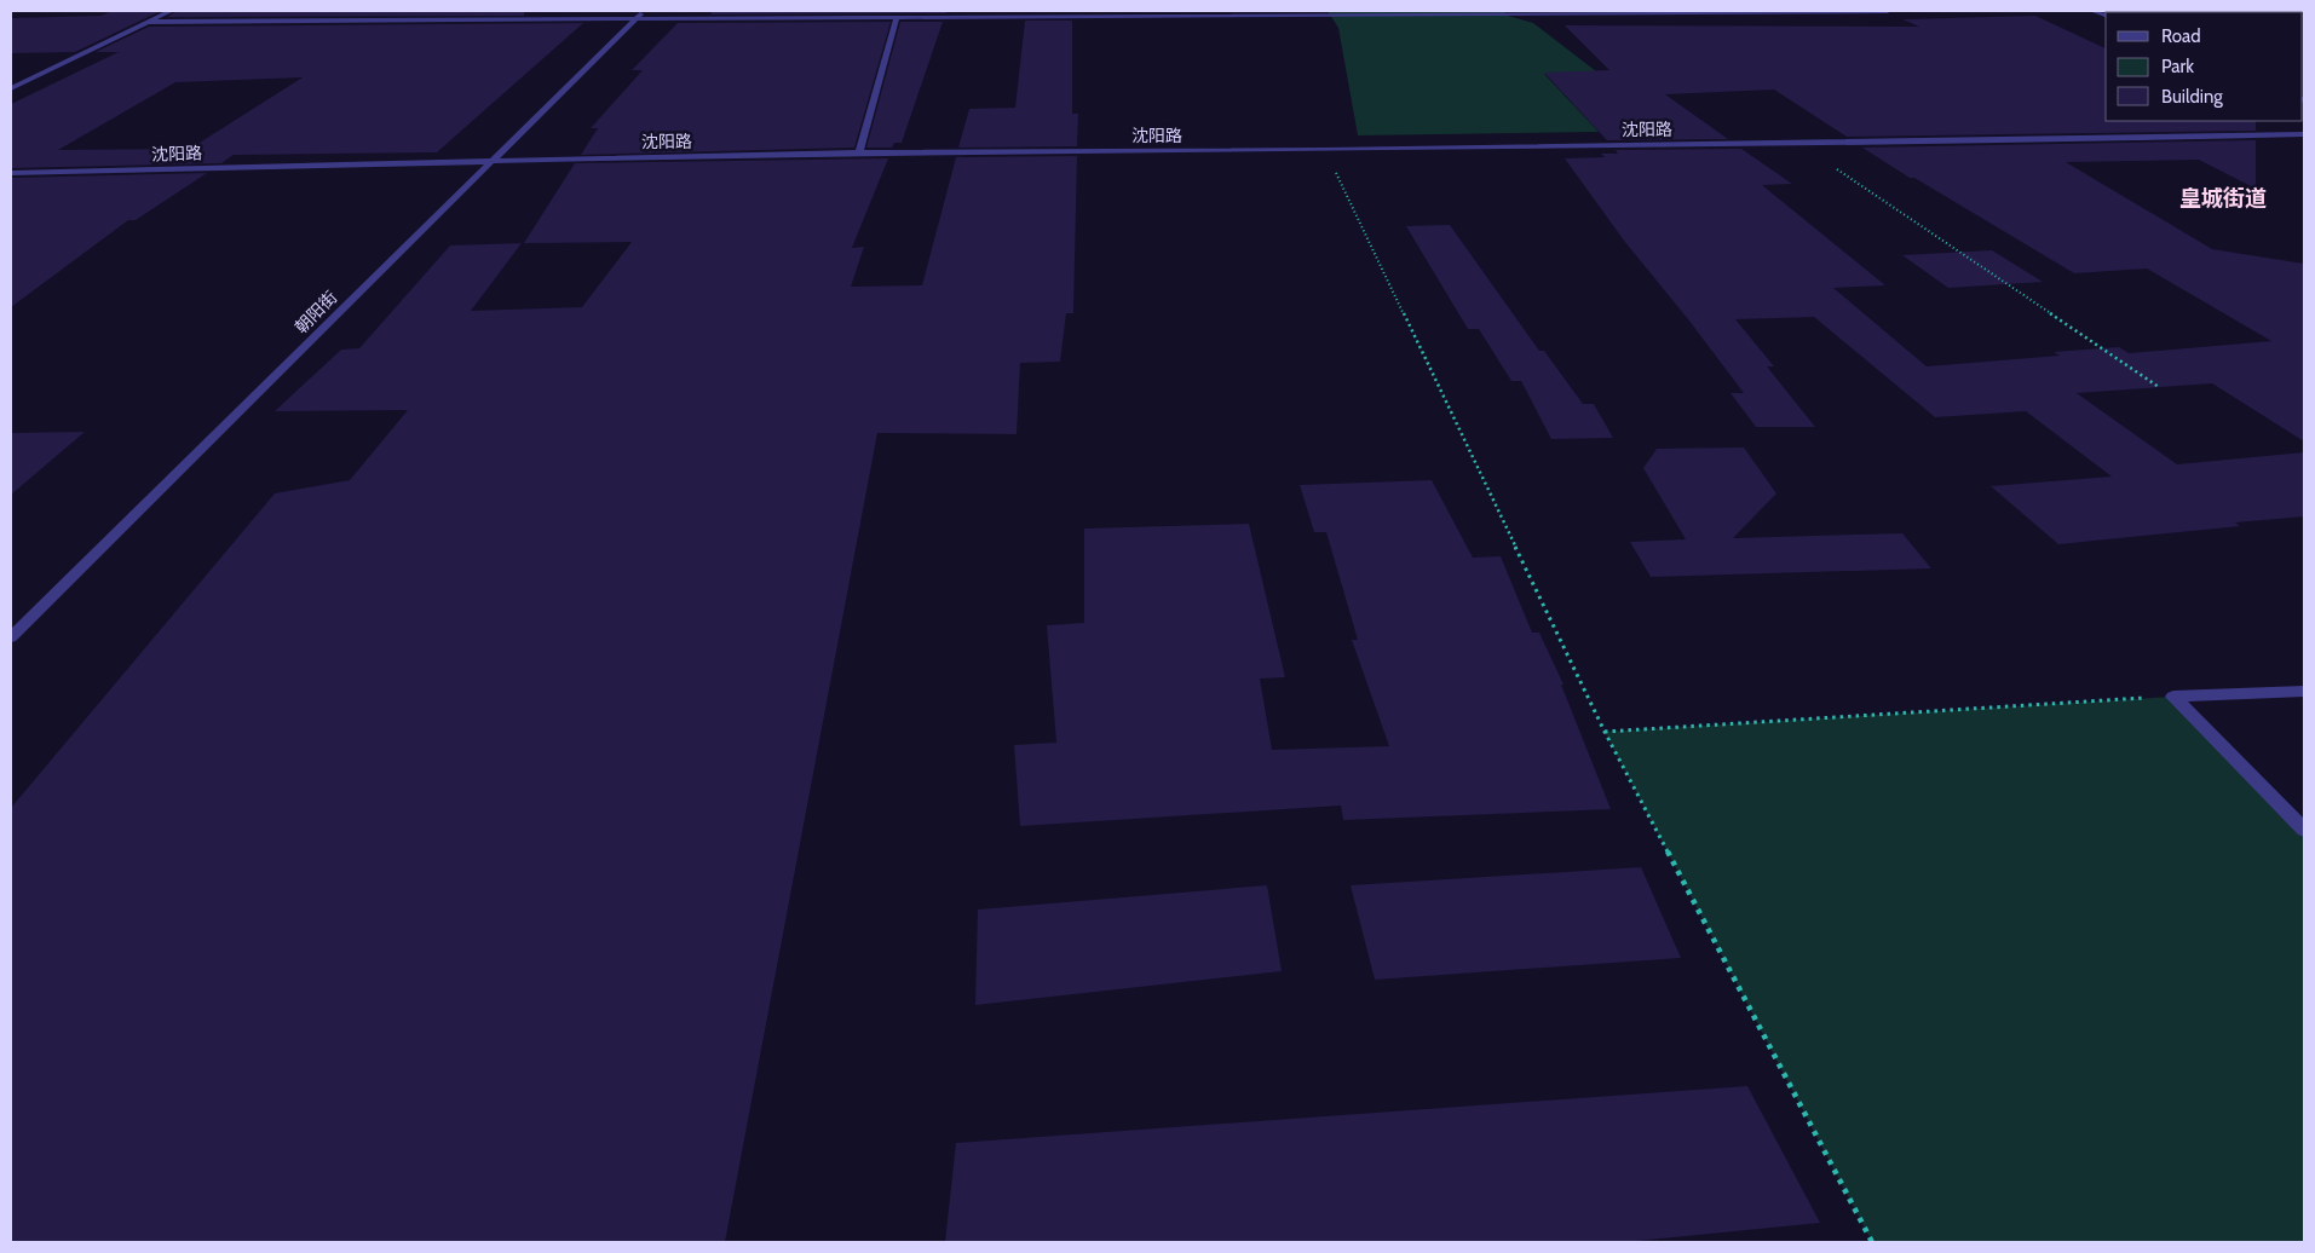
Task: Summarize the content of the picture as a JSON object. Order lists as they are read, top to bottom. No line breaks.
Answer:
{"streets":{"street":["沈阳路","朝阳街"]},"crossings":[["沈阳路","朝阳街"]],"districts":["皇城街道"],"legend":["Road","Park","Building"]}
